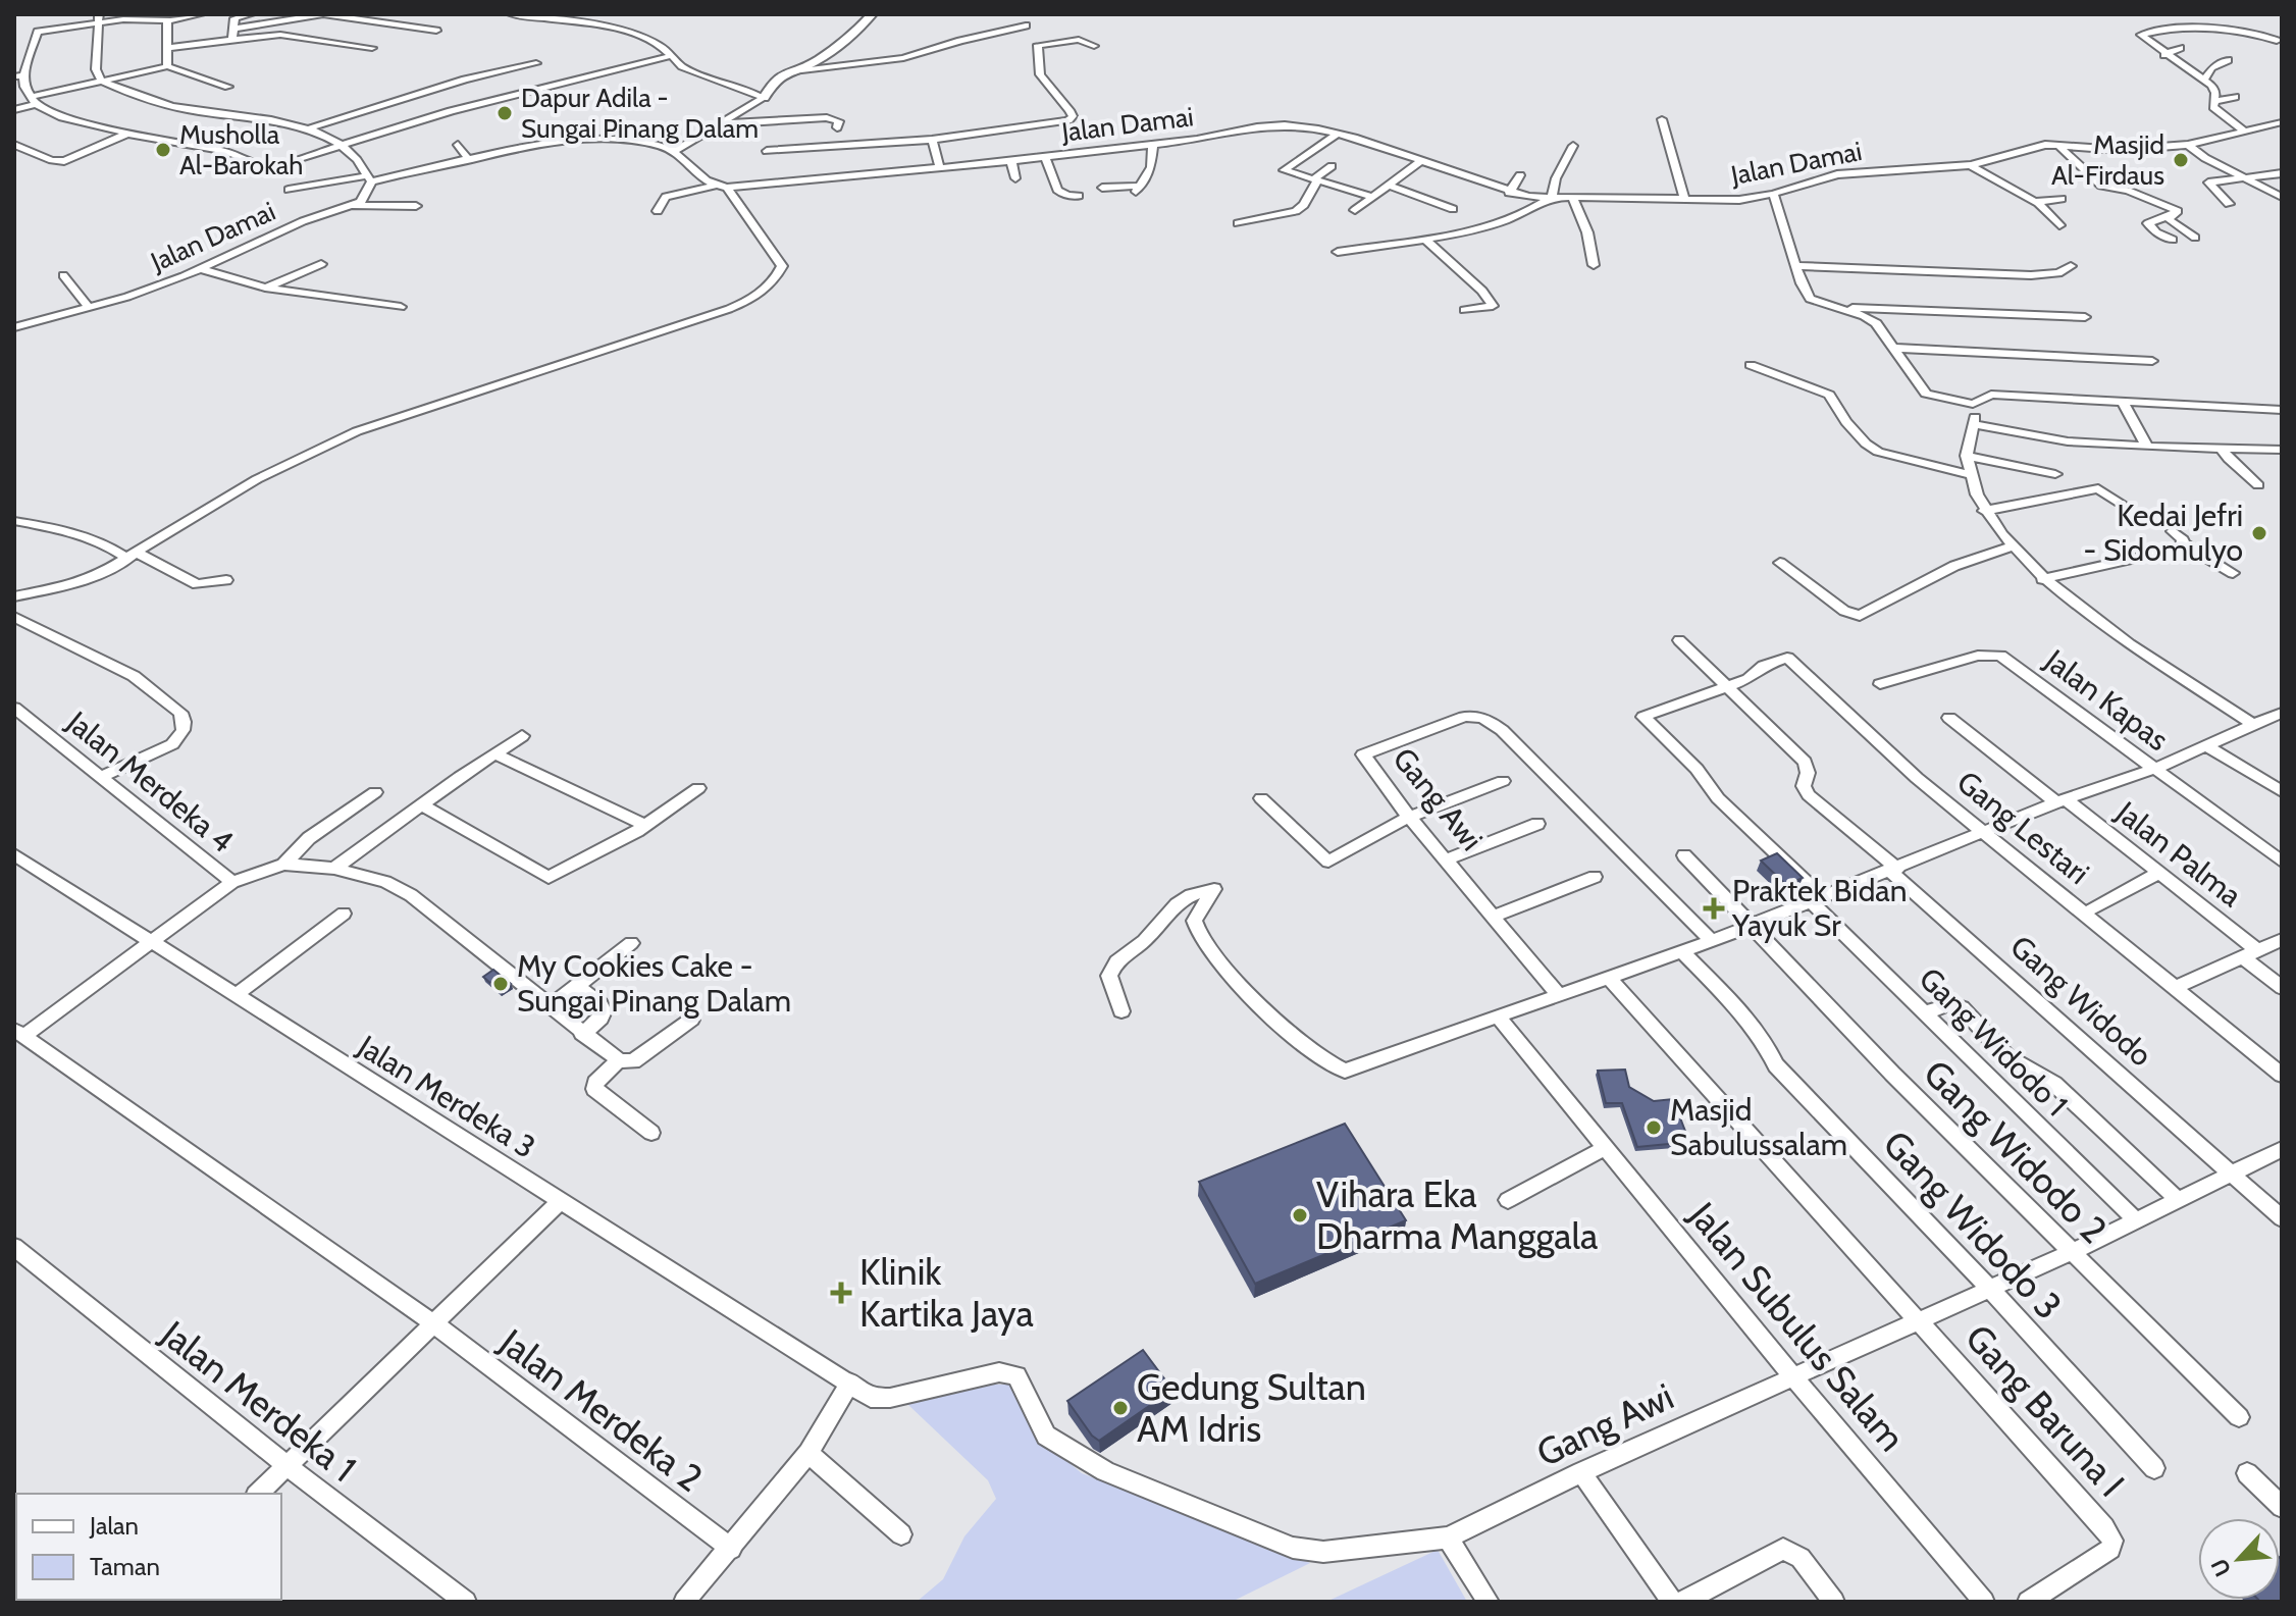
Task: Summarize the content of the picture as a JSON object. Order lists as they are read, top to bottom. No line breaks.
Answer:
{"streets":{"street":["Jalan Damai","Jalan Kapas","Jalan Merdeka 4","Gang Awi","Gang Lestari","Jalan Palma","Gang Widodo","Gang Widodo 1","Jalan Merdeka 3","Gang Widodo 2","Gang Widodo 3","Jalan Subulus Salam","Jalan Merdeka 1","Jalan Merdeka 2","Gang Baruna I"]},"crossings":[["Gang Awi","Gang Widodo"],["Gang Awi","Gang Widodo 1"],["Gang Awi","Jalan Merdeka 3"],["Gang Awi","Gang Widodo 2"],["Gang Awi","Gang Widodo 3"],["Gang Awi","Jalan Subulus Salam"],["Gang Awi","Gang Baruna I"],["Gang Lestari","Gang Widodo"],["Gang Lestari","Gang Widodo 1"],["Gang Widodo","Gang Widodo 1"]],"places":{"other":["Dapur Adila - Sungai Pinang Dalam","Musholla Al-Barokah","Masjid Al-Firdaus","Kedai Jefri - Sidomulyo","My Cookies Cake - Sungai Pinang Dalam","Masjid Sabulussalam","Vihara Eka Dharma Manggala","Gedung Sultan AM Idris"],"health":["Praktek Bidan Yayuk Sr","Klinik Kartika Jaya"]},"legend":["Jalan","Taman"],"north":"bottom left"}
